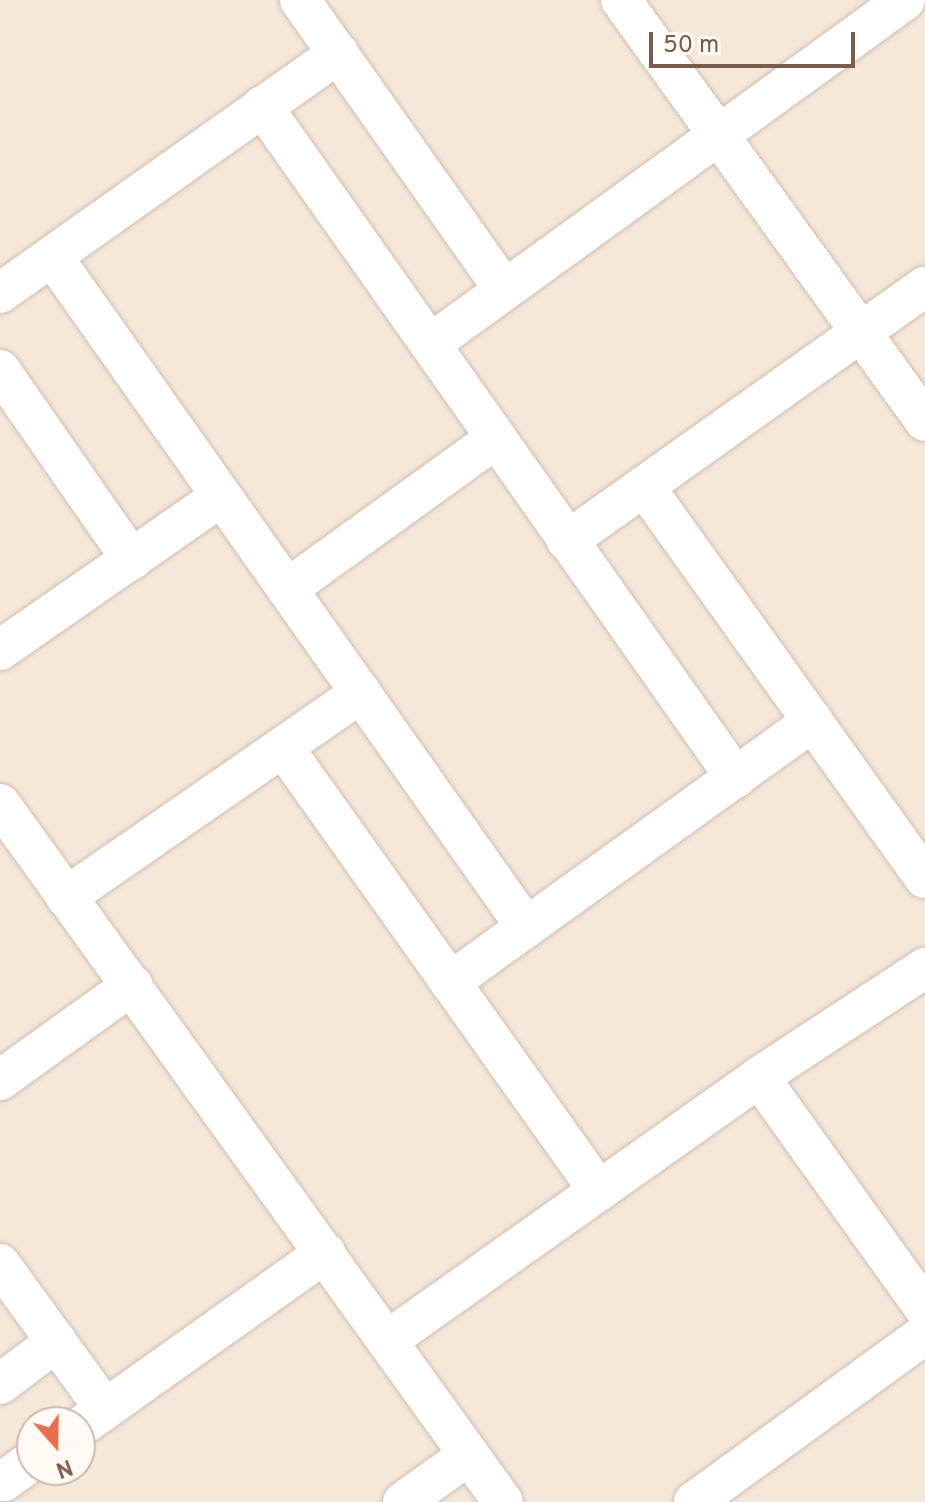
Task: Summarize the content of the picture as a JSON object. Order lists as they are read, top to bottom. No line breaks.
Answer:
{"scale_bar":"50 m","north":"bottom"}
